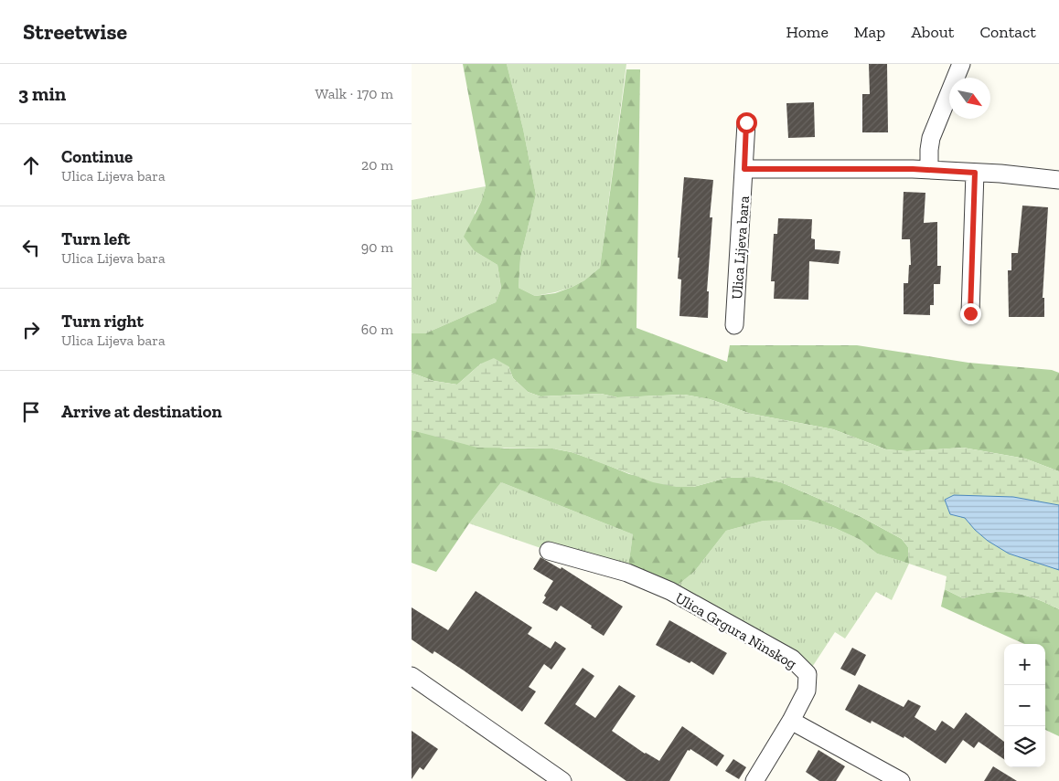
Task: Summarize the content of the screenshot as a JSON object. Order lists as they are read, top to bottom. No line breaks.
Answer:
{"streets":{"street":["Ulica Lijeva bara","Ulica Grgura Ninskog"]},"north":"bottom right","page":{"header":"Streetwise","nav":["Home","Map","About","Contact"],"heading":["3 min","Walk · 170 m"],"list":[["Continue","Ulica Lijeva bara","20 m"],["Turn left","Ulica Lijeva bara","90 m"],["Turn right","Ulica Lijeva bara","60 m"],"Arrive at destination"],"map_buttons":["+","−"]}}
